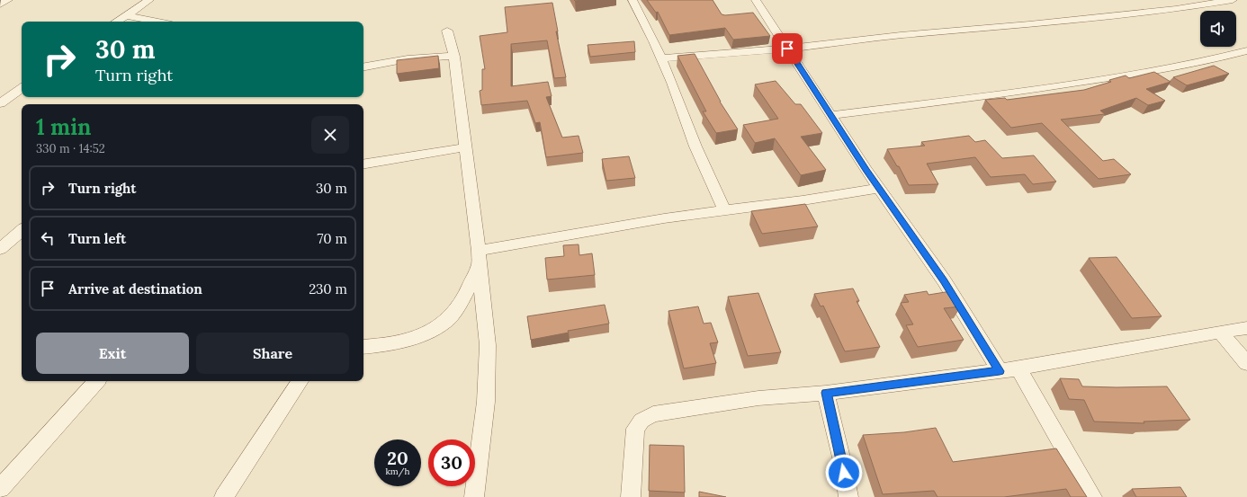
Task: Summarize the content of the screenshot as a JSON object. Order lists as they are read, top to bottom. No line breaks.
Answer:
{"page":{"turn":["30 m","Turn right"],"heading":["1 min","330 m · 14:52"],"list":[{"name":"Turn right","value":"30 m"},{"name":"Turn left","value":"70 m"},{"name":"Arrive at destination","value":"230 m"}],"buttons":["Exit","Share"],"speed":"20 km/h","limit":"30"}}
